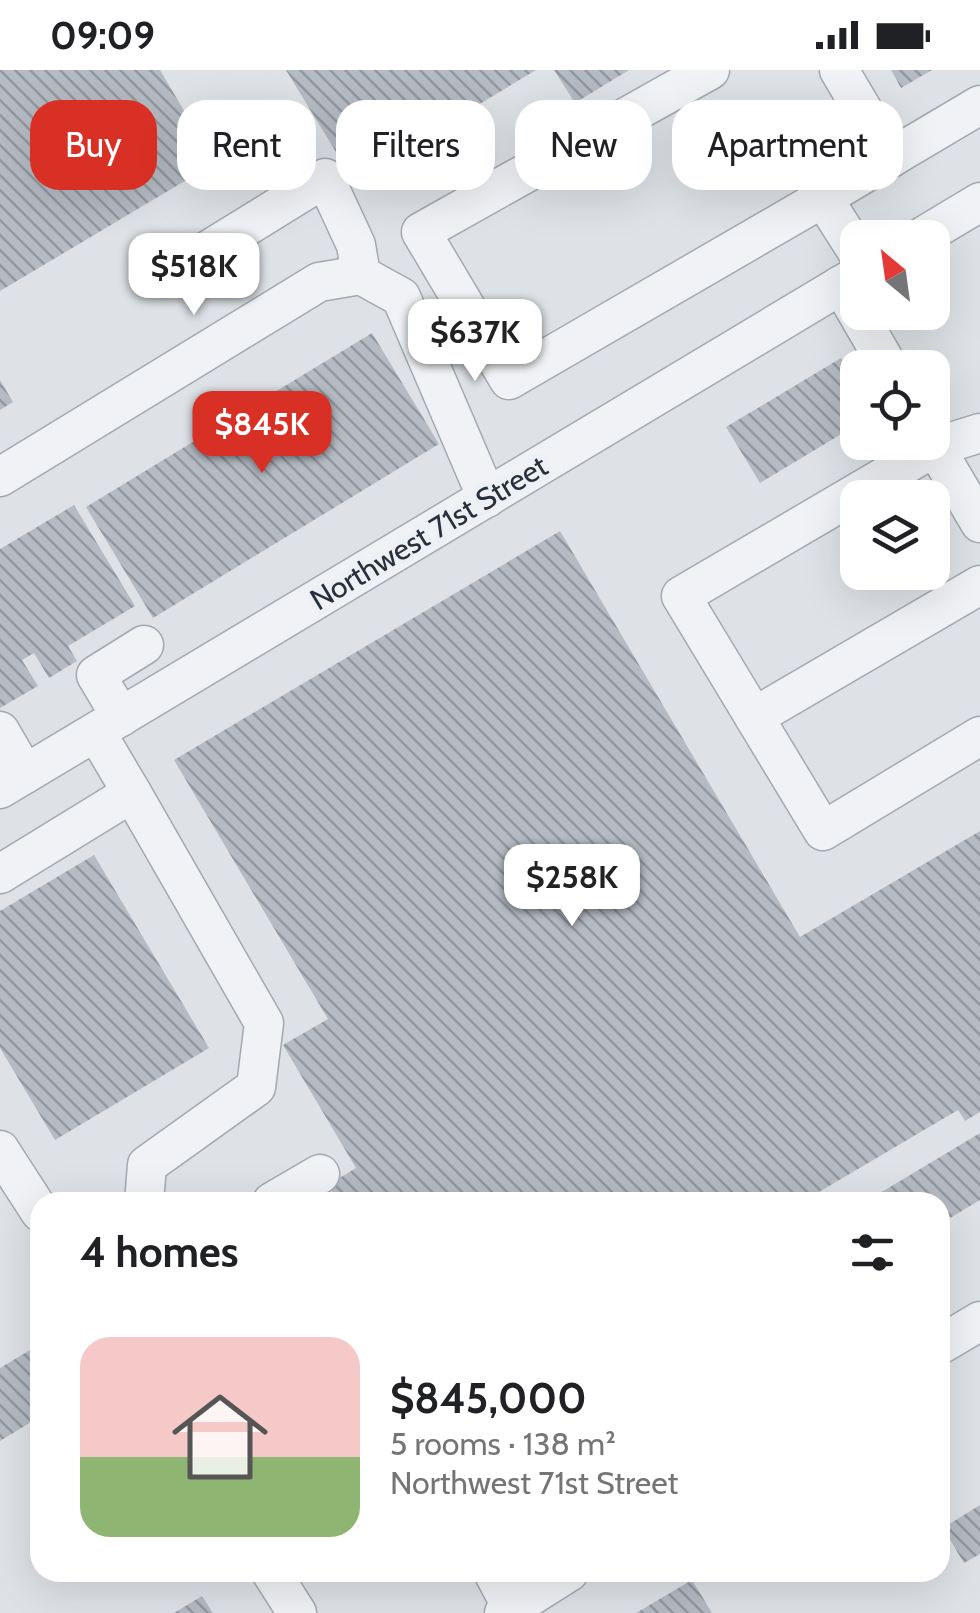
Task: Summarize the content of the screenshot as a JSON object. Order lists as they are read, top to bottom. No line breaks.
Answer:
{"streets":{"street":["Northwest 71st Street"]},"north":"top left","page":{"status":"09:09","chip":["Buy","Rent","Filters","New","Apartment"],"price":["$518K","$637K","$845K","$258K"],"heading":"4 homes","list":[{"name":"$845,000","note":"5 rooms · 138 m² · Northwest 71st Street"}]}}
